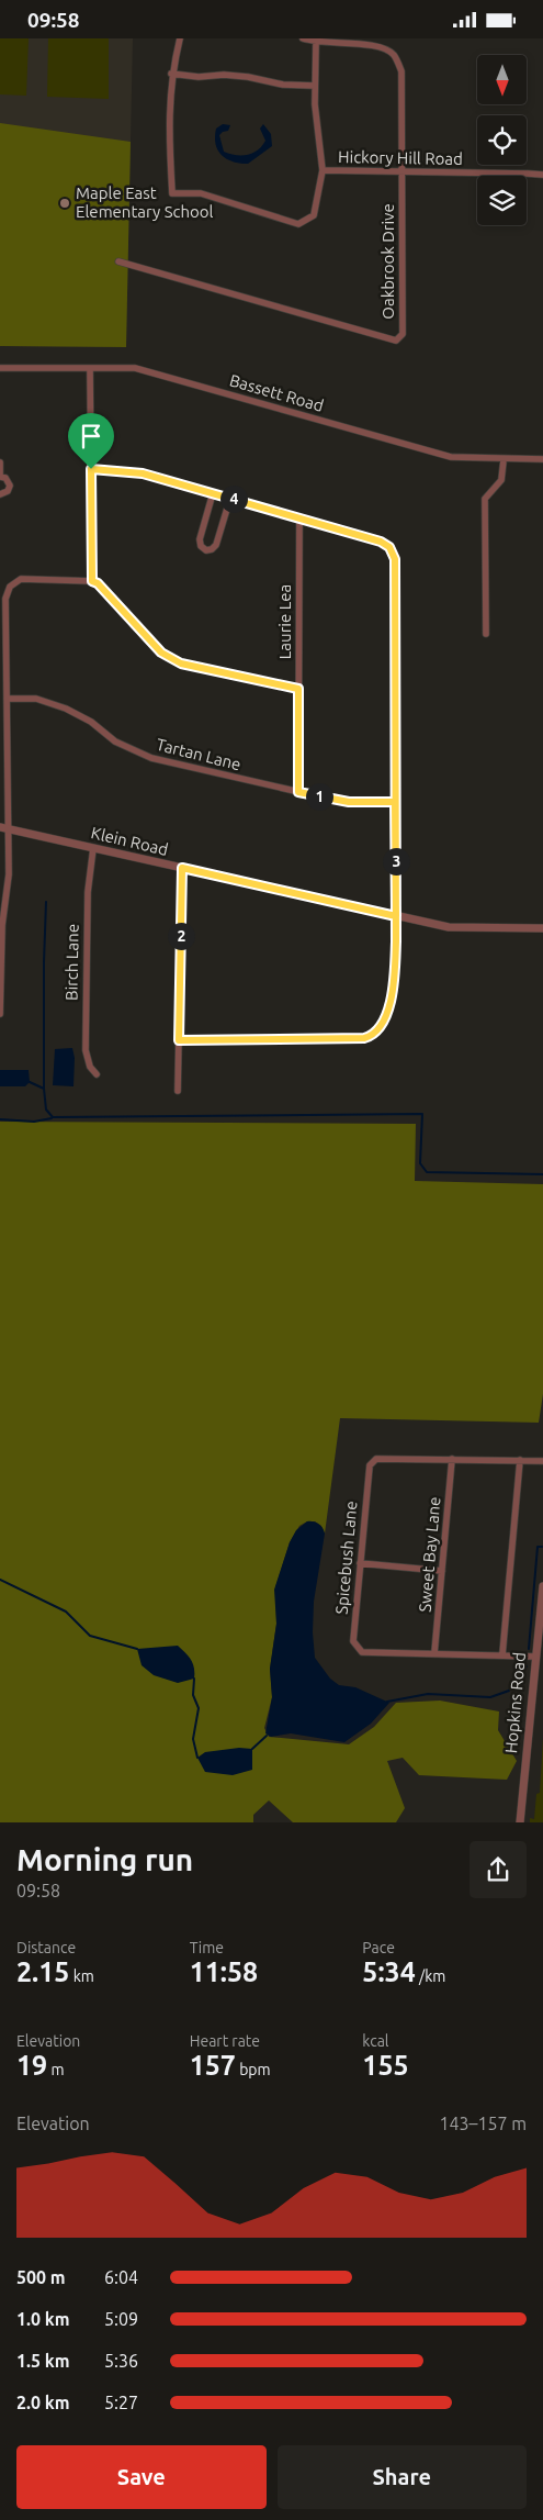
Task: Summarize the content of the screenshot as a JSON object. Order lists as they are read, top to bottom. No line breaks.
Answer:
{"streets":{"street":["Hickory Hill Road","Oakbrook Drive","Bassett Road","Laurie Lea","Tartan Lane","Klein Road","Birch Lane","Sweet Bay Lane","Spicebush Lane","Hopkins Road"]},"crossings":[["Hickory Hill Road","Oakbrook Drive"],["Laurie Lea","Tartan Lane"],["Klein Road","Birch Lane"],["Sweet Bay Lane","Spicebush Lane"],["Spicebush Lane","Hopkins Road"]],"places":["Maple East Elementary School"],"north":"bottom","page":{"status":"09:58","pins":["4","1","3","2"],"heading":["Morning run","09:58"],"stats":[["Distance","2.15 km"],["Time","11:58"],["Pace","5:34 /km"],["Elevation","19 m"],["Heart rate","157 bpm"],["kcal","155"]],"chart":["Elevation","143–157 m"],"list":[{"name":"500 m","note":"6:04"},{"name":"1.0 km","note":"5:09"},{"name":"1.5 km","note":"5:36"},{"name":"2.0 km","note":"5:27"}],"buttons":["Save","Share"]}}
